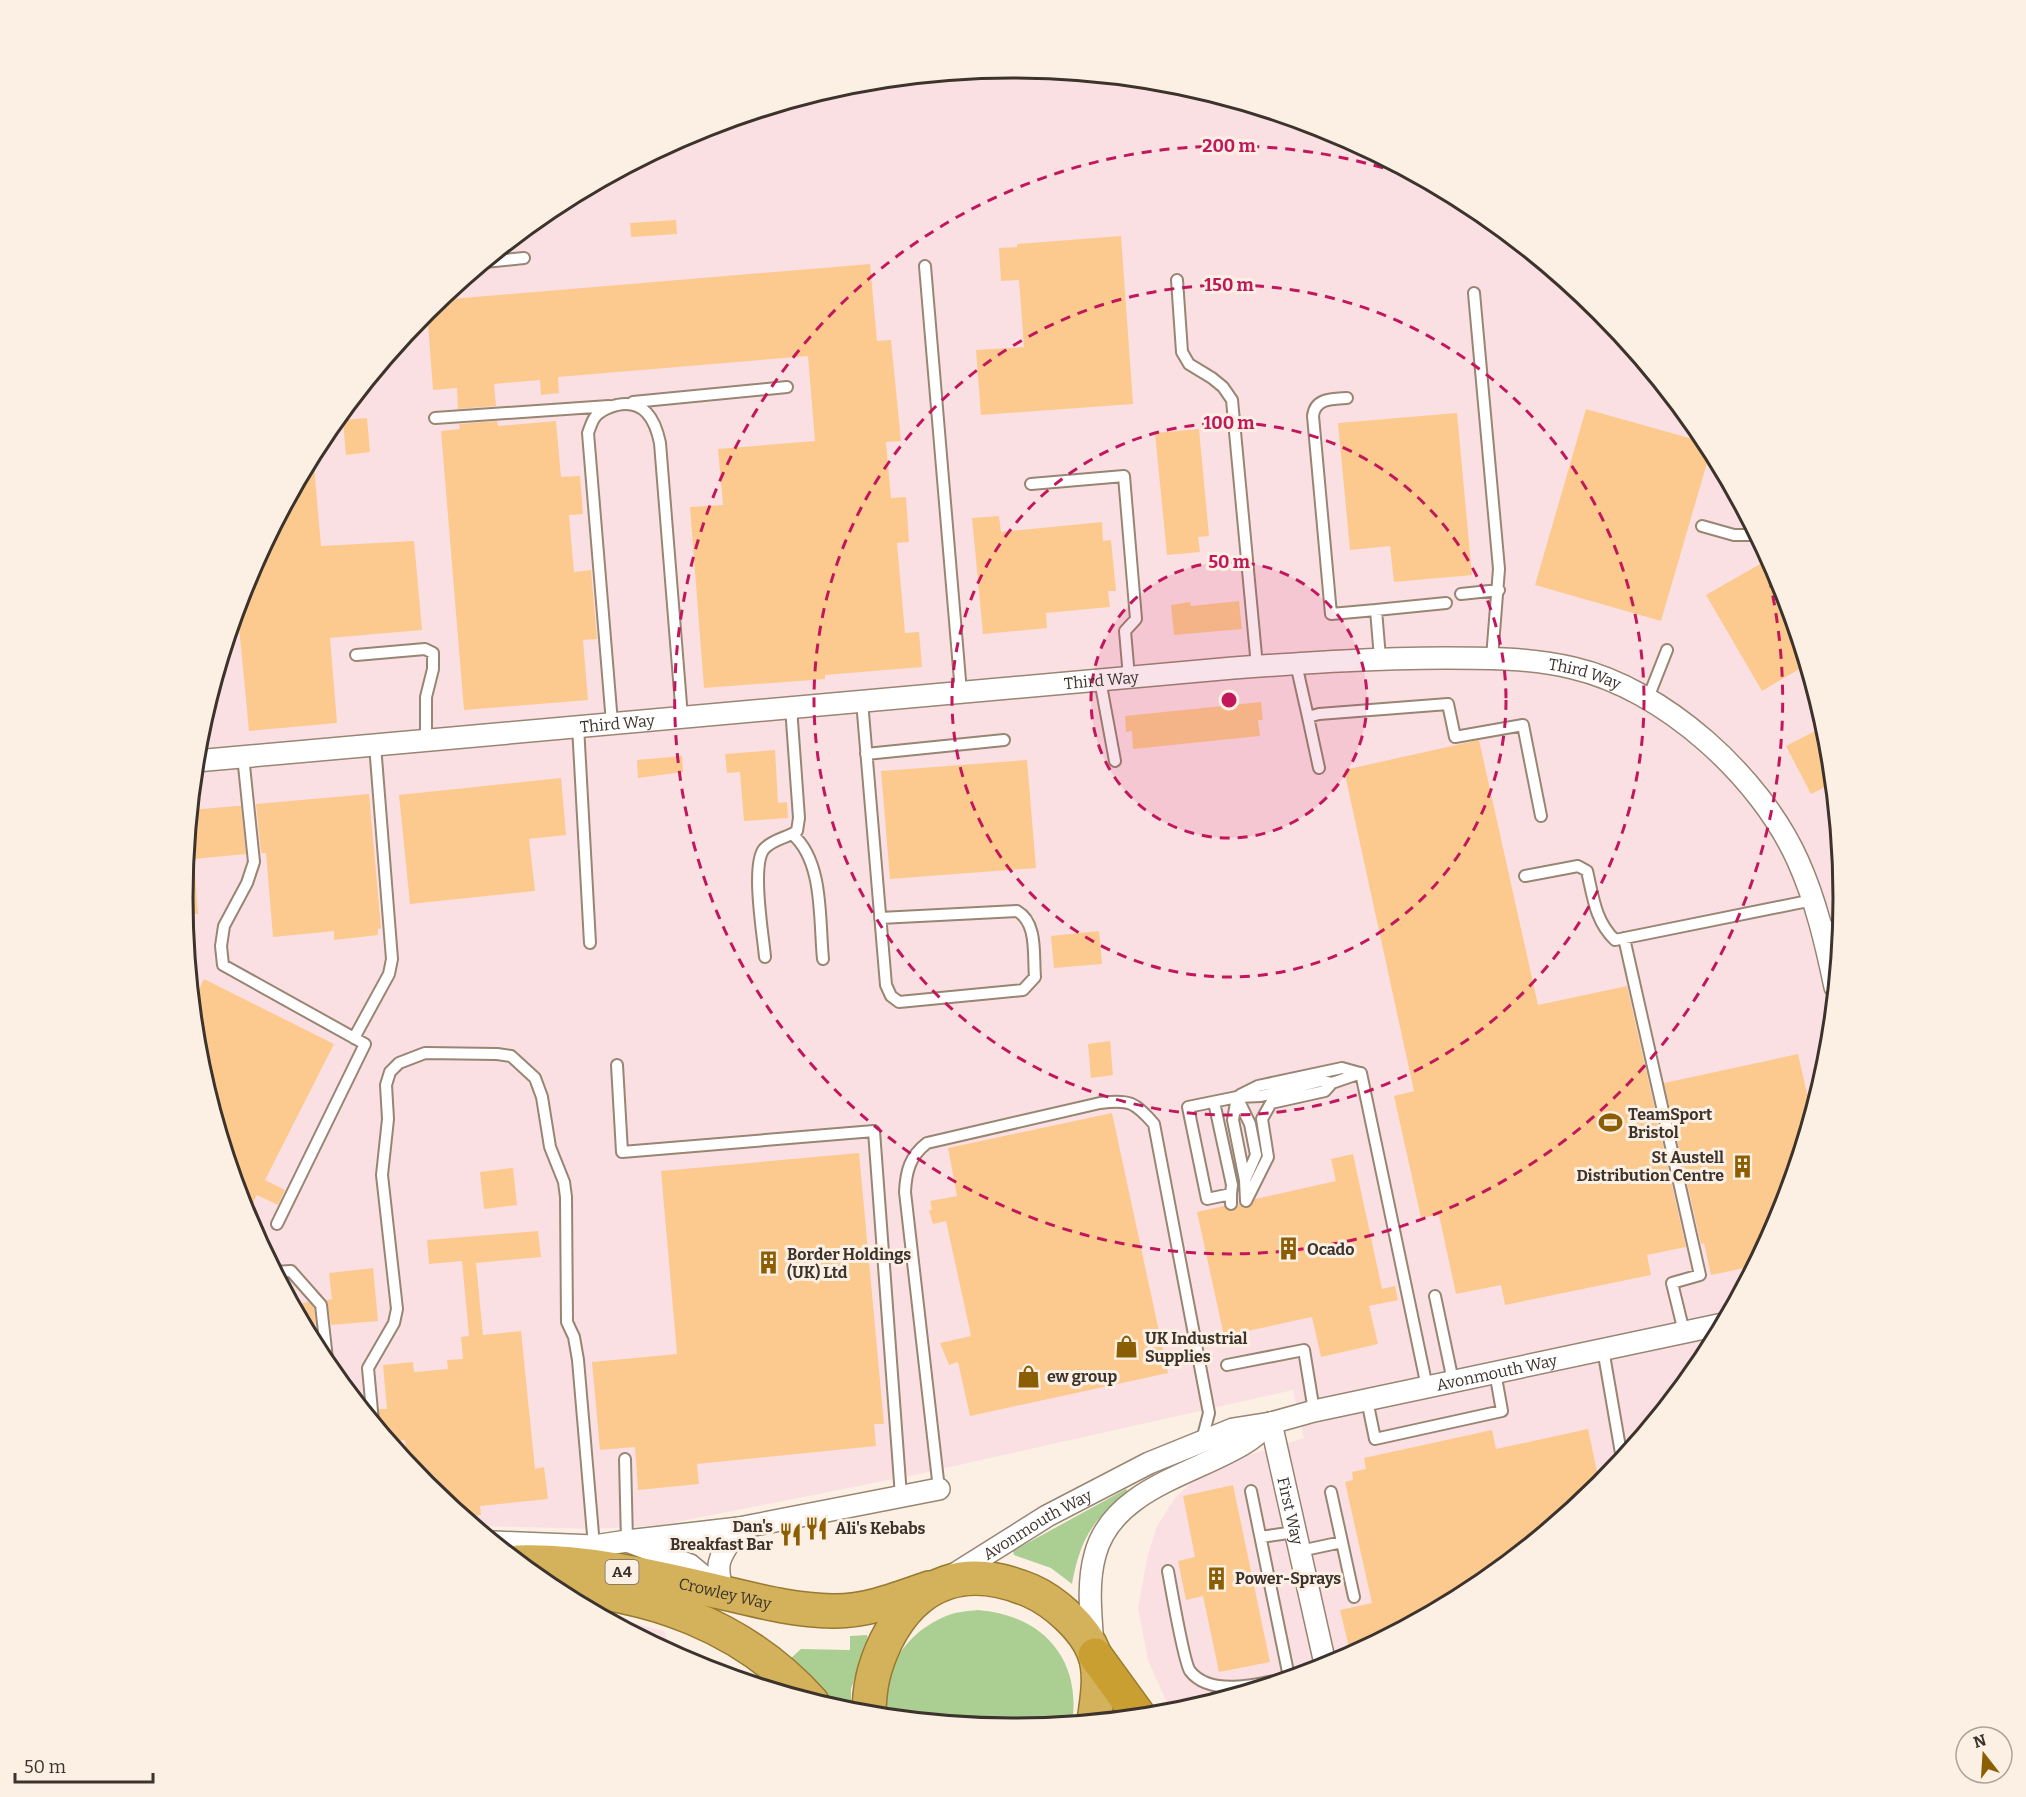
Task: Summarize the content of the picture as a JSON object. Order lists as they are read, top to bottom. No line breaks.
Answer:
{"streets":{"highway":["A4","Crowley Way"],"street":["Third Way","Avonmouth Way","First Way"]},"crossings":[["Avonmouth Way","First Way"],["Avonmouth Way","Crowley Way"]],"places":{"sports":["TeamSport Bristol"],"building":["St Austell Distribution Centre","Ocado","Border Holdings (UK) Ltd","Power-Sprays"],"shop":["UK Industrial Supplies","ew group"],"restaurant":["Ali's Kebabs","Dan's Breakfast Bar"]},"scale_bar":"50 m","north":"top","rings":["200 m","150 m","100 m","50 m"]}
